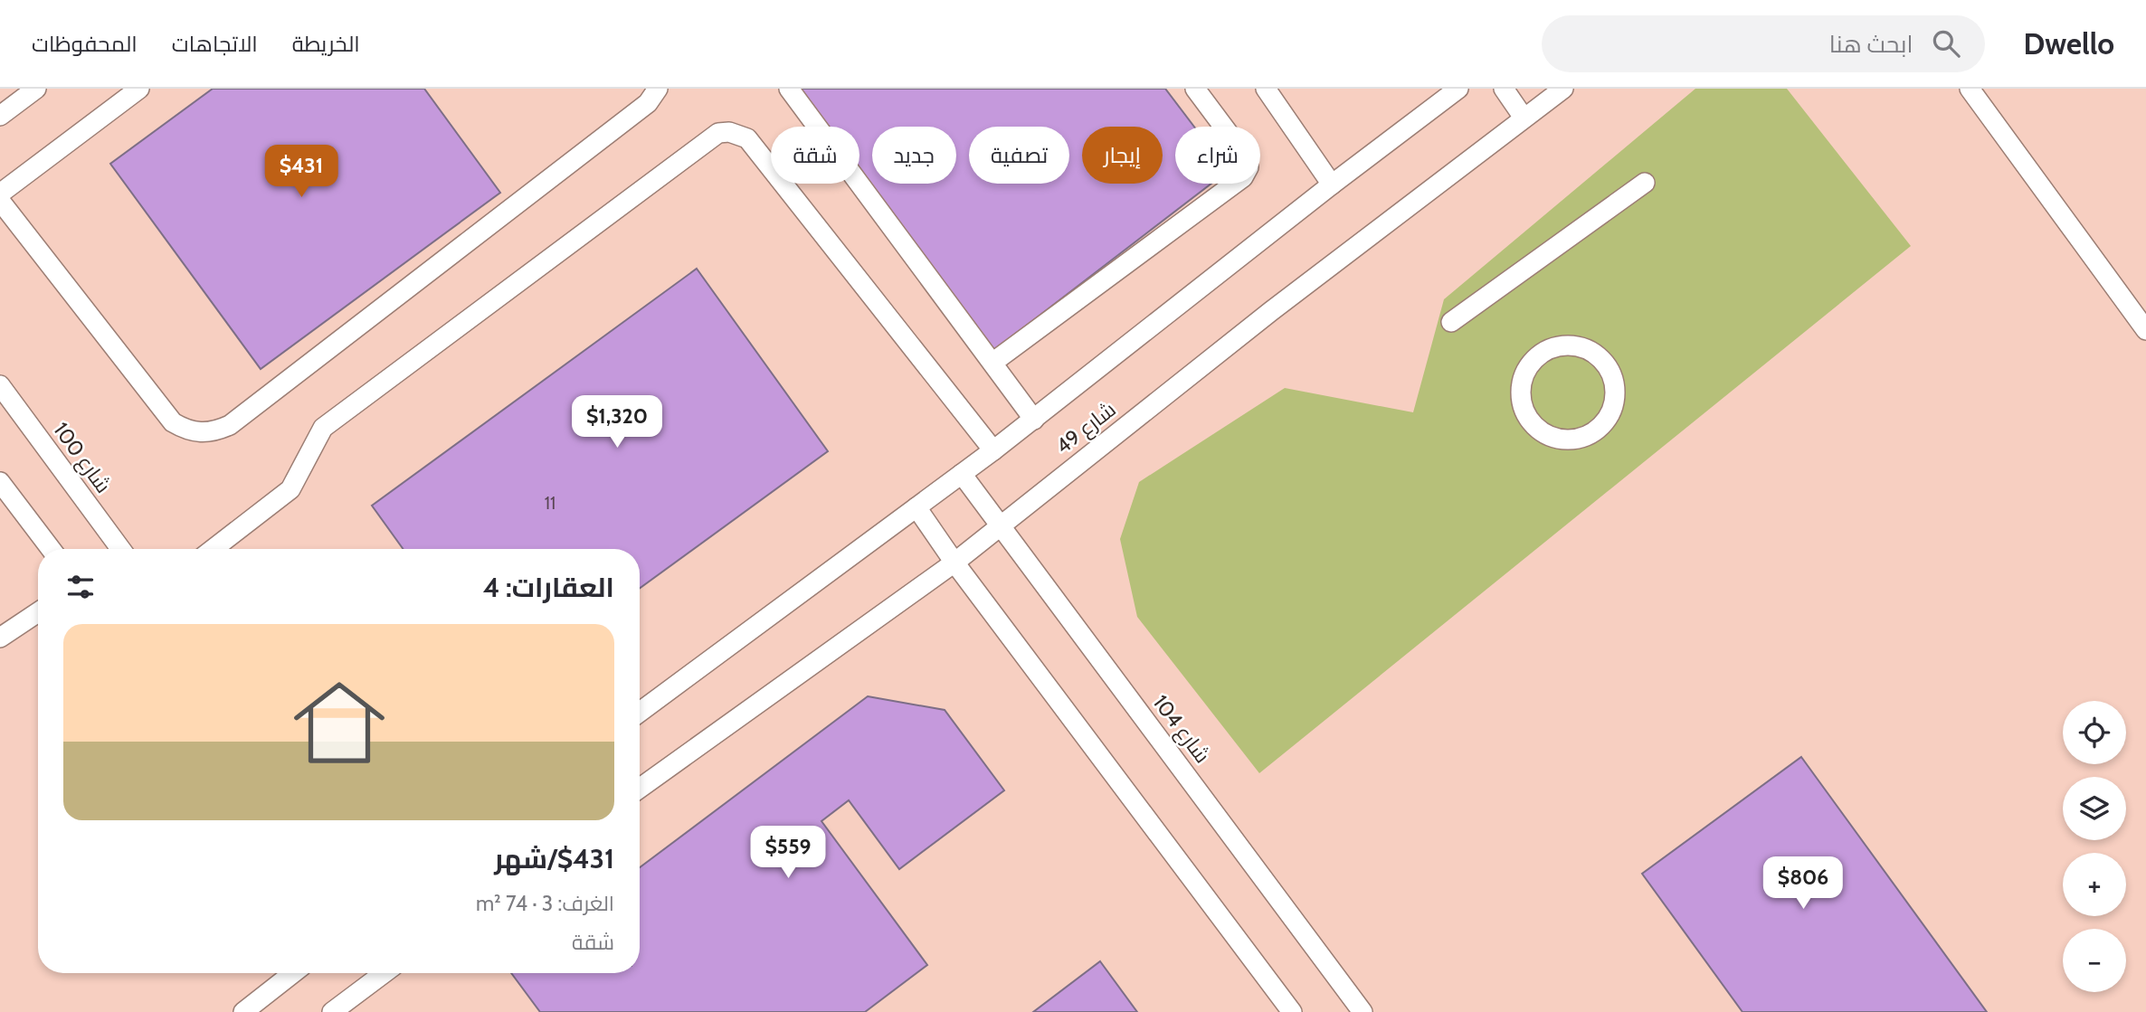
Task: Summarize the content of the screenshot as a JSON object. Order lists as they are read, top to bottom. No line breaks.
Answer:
{"streets":{"lane":["شارع 49","شارع 100","شارع 104"]},"crossings":[["شارع 49","شارع 104"]],"house_numbers":["11"],"page":{"header":"Dwello","search":"ابحث هنا","nav":["الخريطة","الاتجاهات","المحفوظات"],"chip":["شراء","إيجار","تصفية","جديد","شقة"],"price":["$431","$1,320","$559","$806"],"heading":"العقارات: 4","list":[{"name":"$431/شهر","note":"الغرف: 3 · 74 m² · شقة"}],"map_buttons":["+","−"]}}
